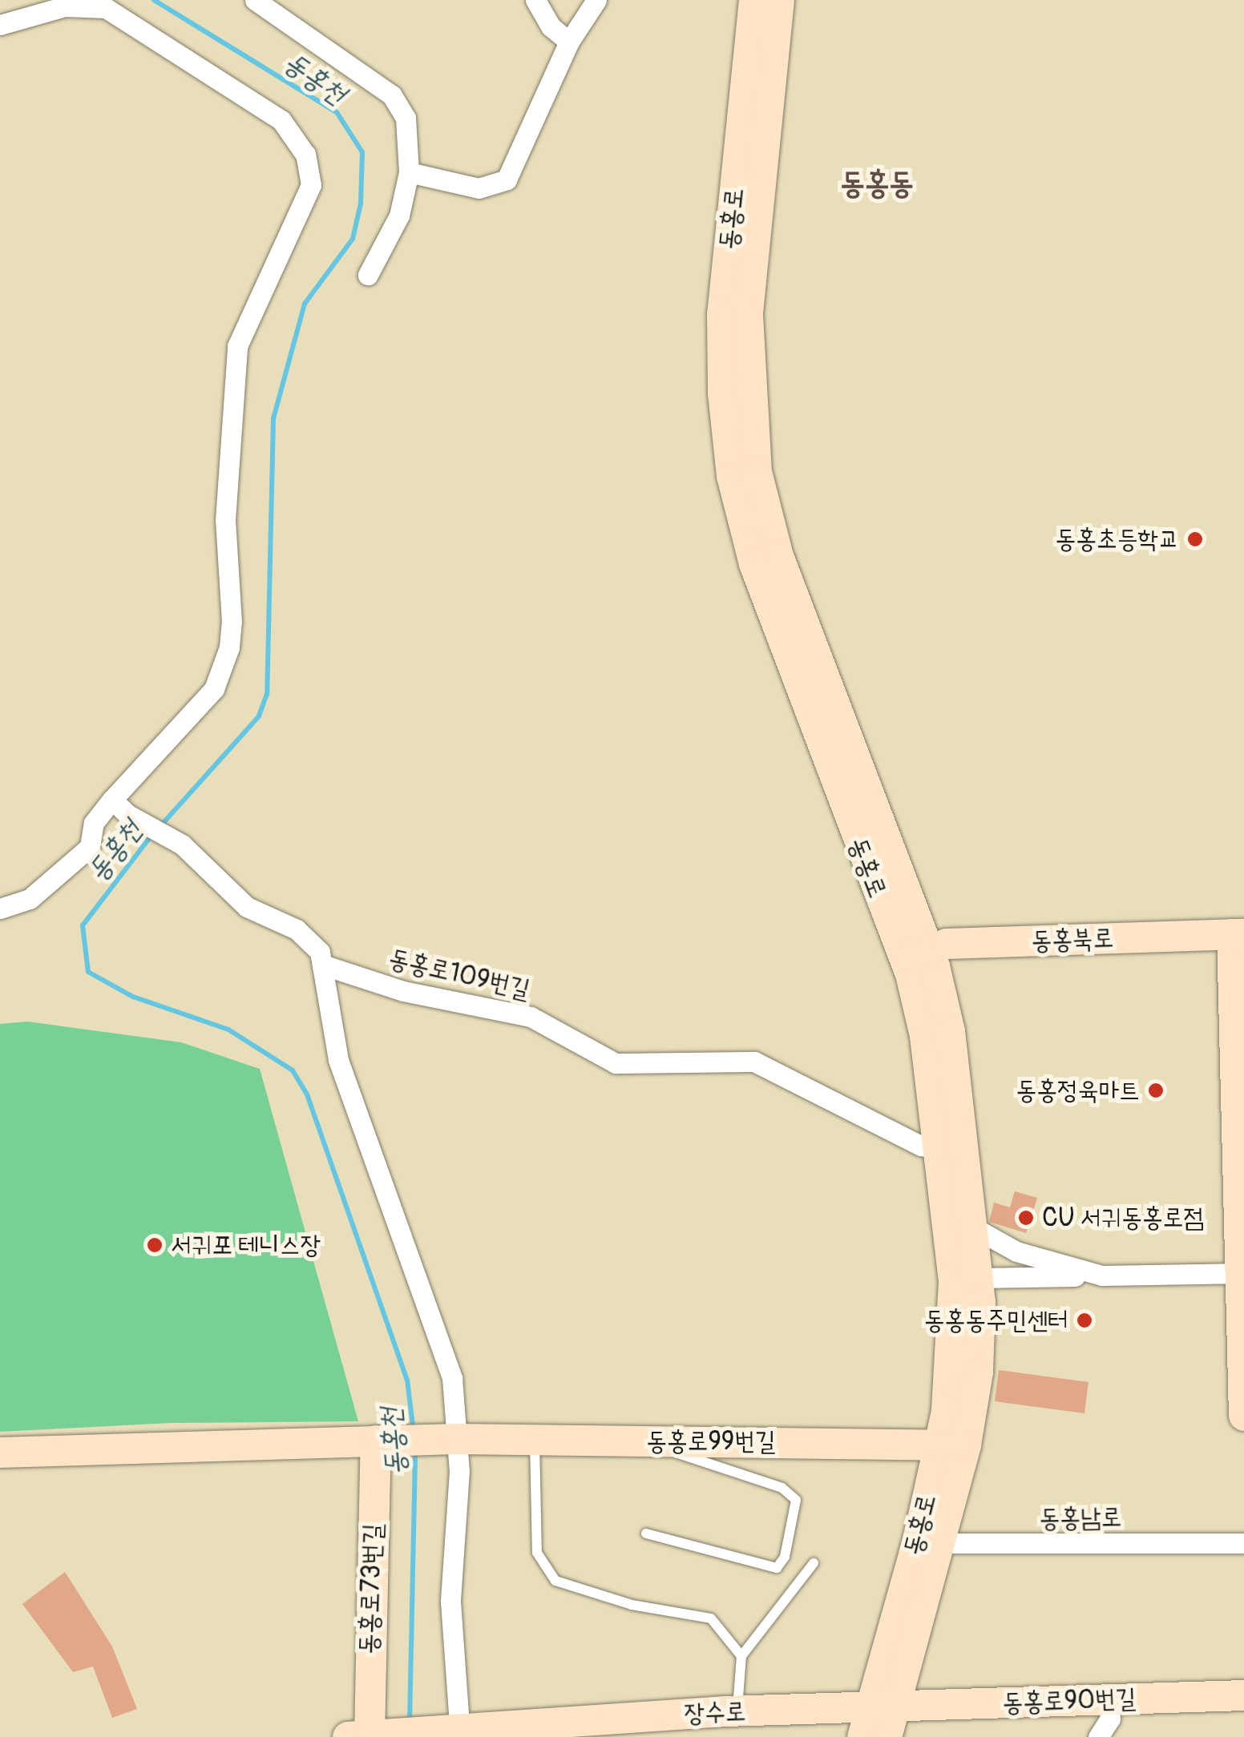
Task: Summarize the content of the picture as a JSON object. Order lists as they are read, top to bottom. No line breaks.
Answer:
{"streets":{"main road":["동홍로","동홍북로","동홍로99번길","동홍로73번길","동홍로90번길","장수로"],"street":["동홍로109번길","동홍남로"]},"crossings":[["동홍로","동홍북로"],["동홍로","동홍로109번길"],["동홍로","동홍로99번길"],["동홍로","동홍남로"],["동홍로","동홍로90번길"],["동홍로","장수로"],["동홍로99번길","동홍로73번길"],["동홍로73번길","장수로"],["동홍로90번길","장수로"]],"districts":["동홍동"],"water":["동홍천"],"places":["동홍초등학교","동홍정육마트","CU 서귀동홍로점","서귀포 테니스장","동홍동주민센터"]}
